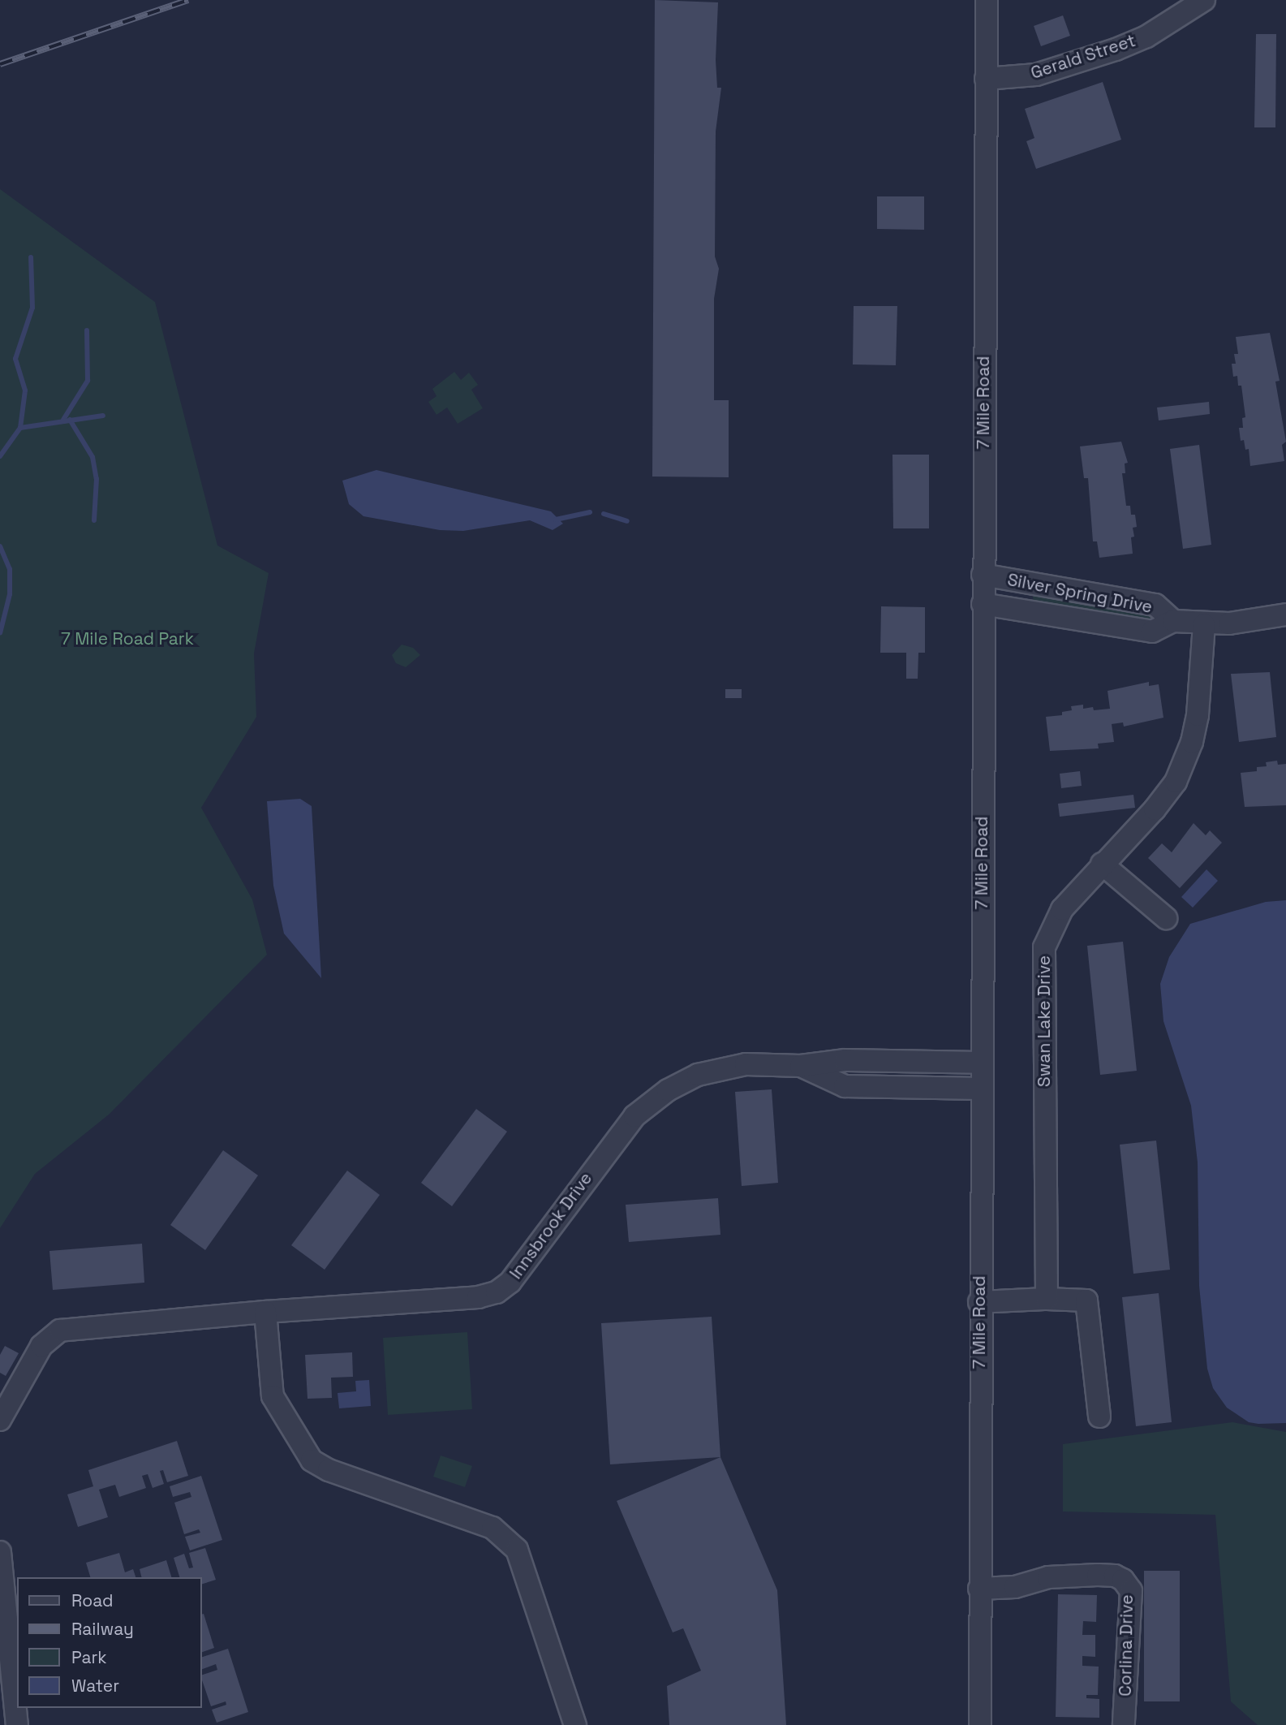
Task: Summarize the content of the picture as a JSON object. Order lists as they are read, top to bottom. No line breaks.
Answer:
{"streets":{"street":["Gerald Street","7 Mile Road","Silver Spring Drive","Swan Lake Drive","Innsbrook Drive","Corlina Drive"]},"crossings":[["Gerald Street","7 Mile Road"],["7 Mile Road","Silver Spring Drive"],["7 Mile Road","Innsbrook Drive"],["7 Mile Road","Corlina Drive"],["Silver Spring Drive","Swan Lake Drive"]],"parks":["7 Mile Road Park"],"legend":["Road","Railway","Park","Water"]}
